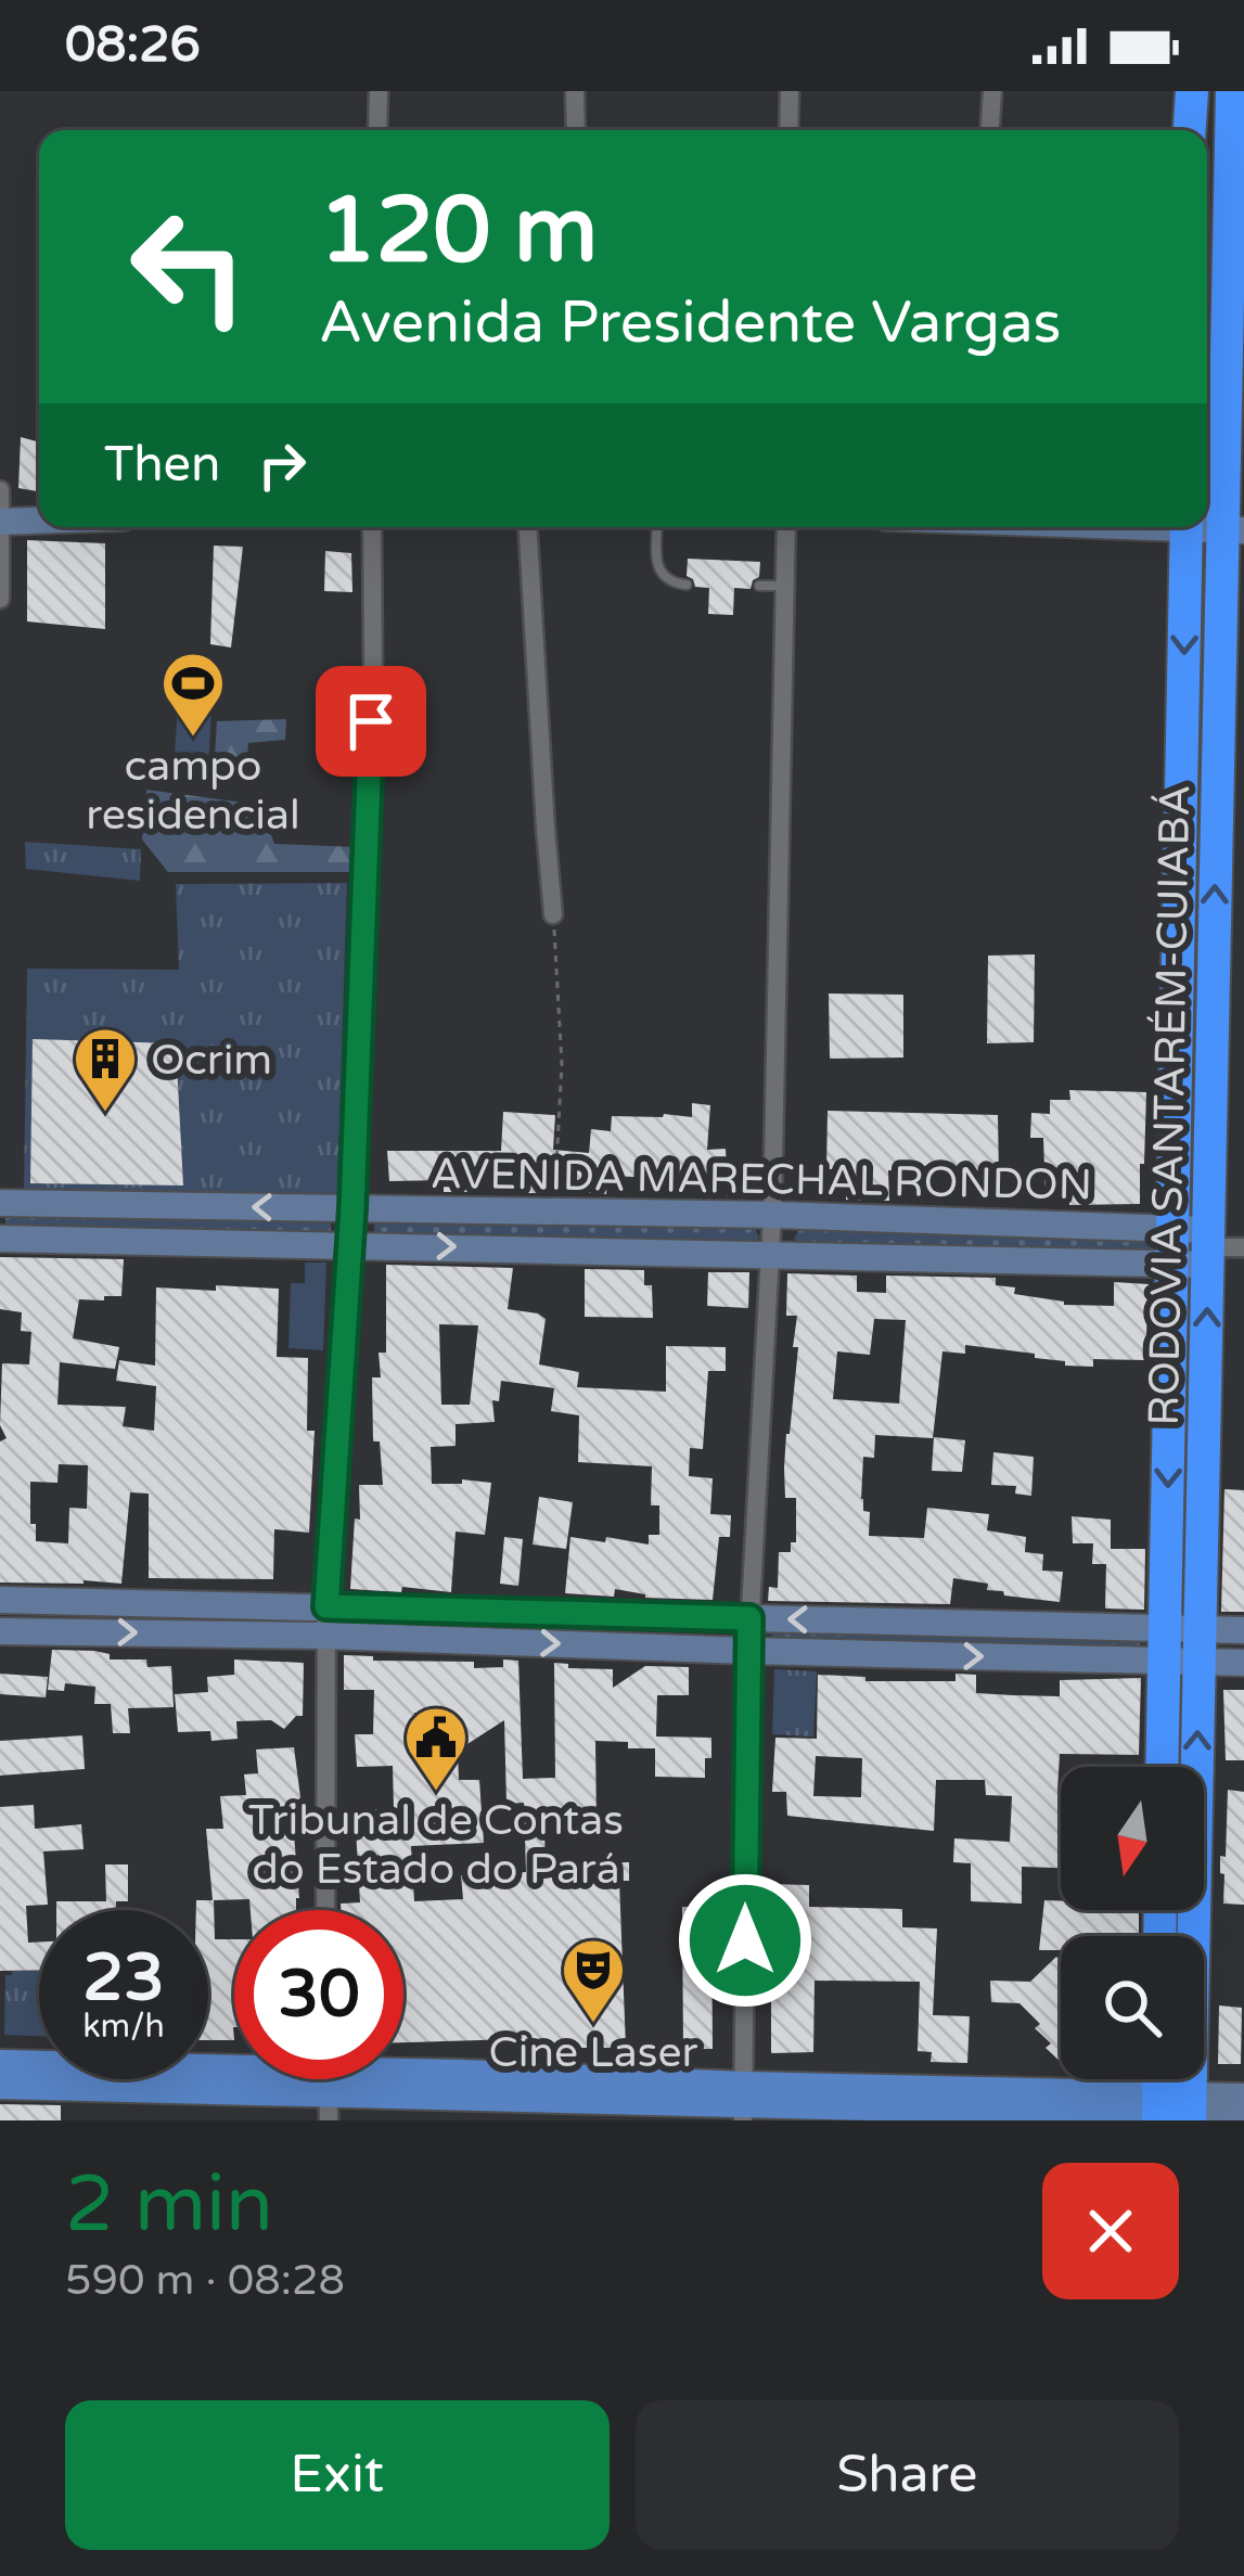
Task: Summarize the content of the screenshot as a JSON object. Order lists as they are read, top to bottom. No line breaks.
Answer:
{"streets":{"highway":["RODOVIA SANTARÉM-CUIABÁ"],"street":["AVENIDA MARECHAL RONDON"]},"crossings":[["RODOVIA SANTARÉM-CUIABÁ","AVENIDA MARECHAL RONDON"]],"places":{"sports":["campo residencial"],"building":["Ocrim"],"public building":["Tribunal de Contas do Estado do Pará"],"theatre":["Cine Laser"]},"north":"bottom","page":{"status":"08:26","turn":["120 m","Avenida Presidente Vargas"],"then":"Then","speed":"23 km/h","limit":"30","heading":["2 min","590 m · 08:28"],"buttons":["Exit","Share"]}}
